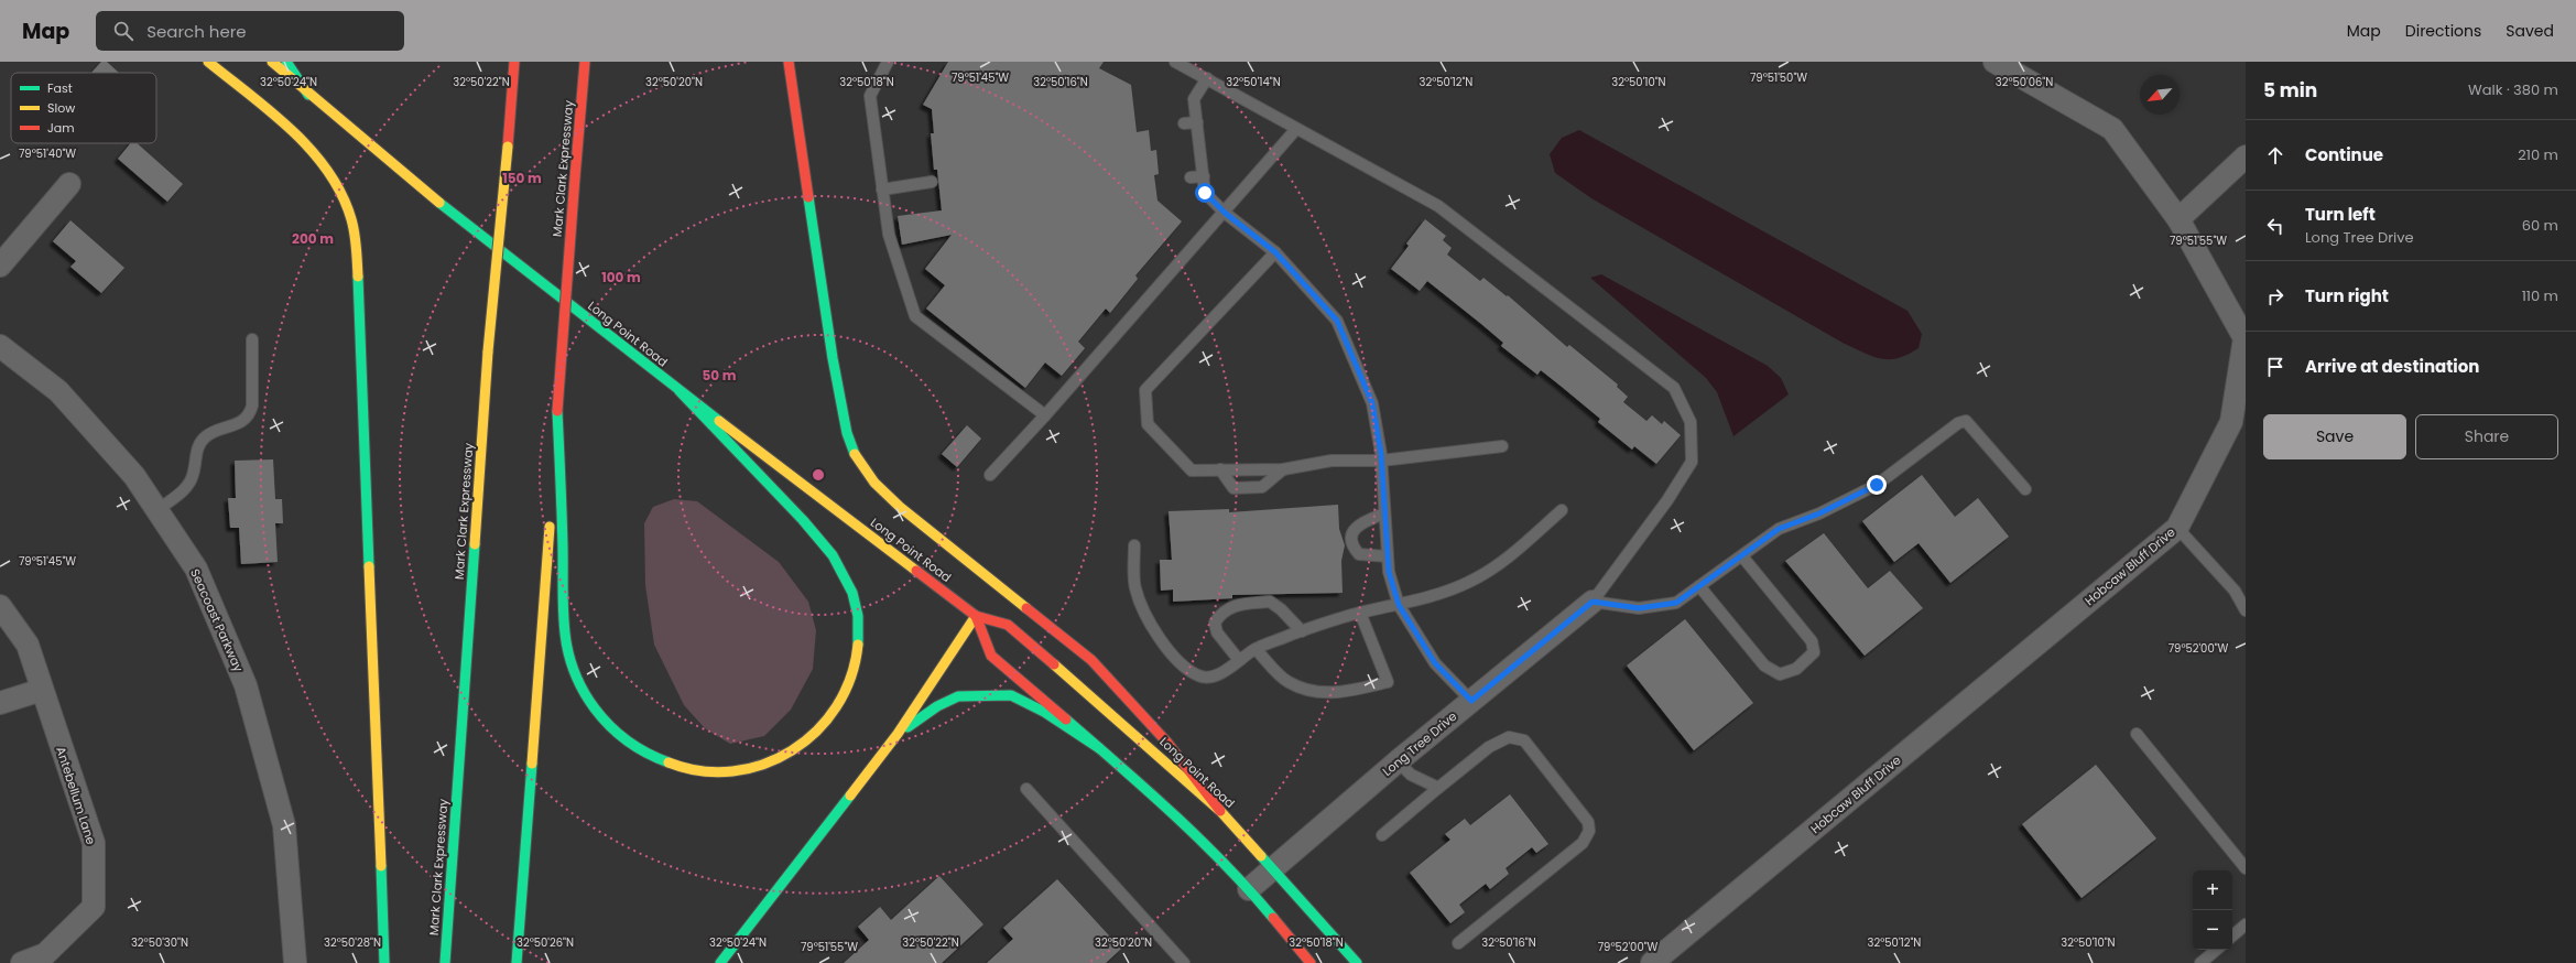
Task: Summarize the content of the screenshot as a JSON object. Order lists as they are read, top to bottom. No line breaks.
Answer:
{"streets":{"main road":["Mark Clark Expressway","Long Point Road"],"street":["Hobcaw Bluff Drive","Seacoast Parkway","Long Tree Drive","Antebellum Lane"]},"crossings":[["Long Point Road","Long Tree Drive"]],"legend":["Fast","Slow","Jam"],"north":"bottom left","page":{"header":"Map","search":"Search here","nav":["Map","Directions","Saved"],"heading":["5 min","Walk · 380 m"],"list":[["Continue","210 m"],["Turn left","Long Tree Drive","60 m"],["Turn right","110 m"],"Arrive at destination"],"buttons":["Save","Share"],"map_buttons":["+","−"]},"coordinates":["79°51'50\"W","79°51'45\"W","32°50'24\"N","32°50'22\"N","32°50'20\"N","32°50'18\"N","32°50'16\"N","32°50'14\"N","32°50'12\"N","32°50'10\"N","32°50'06\"N","79°51'40\"W","79°51'55\"W","79°52'00\"W","32°50'30\"N","32°50'28\"N","32°50'26\"N"],"rings":["150 m","200 m","100 m","50 m"]}
